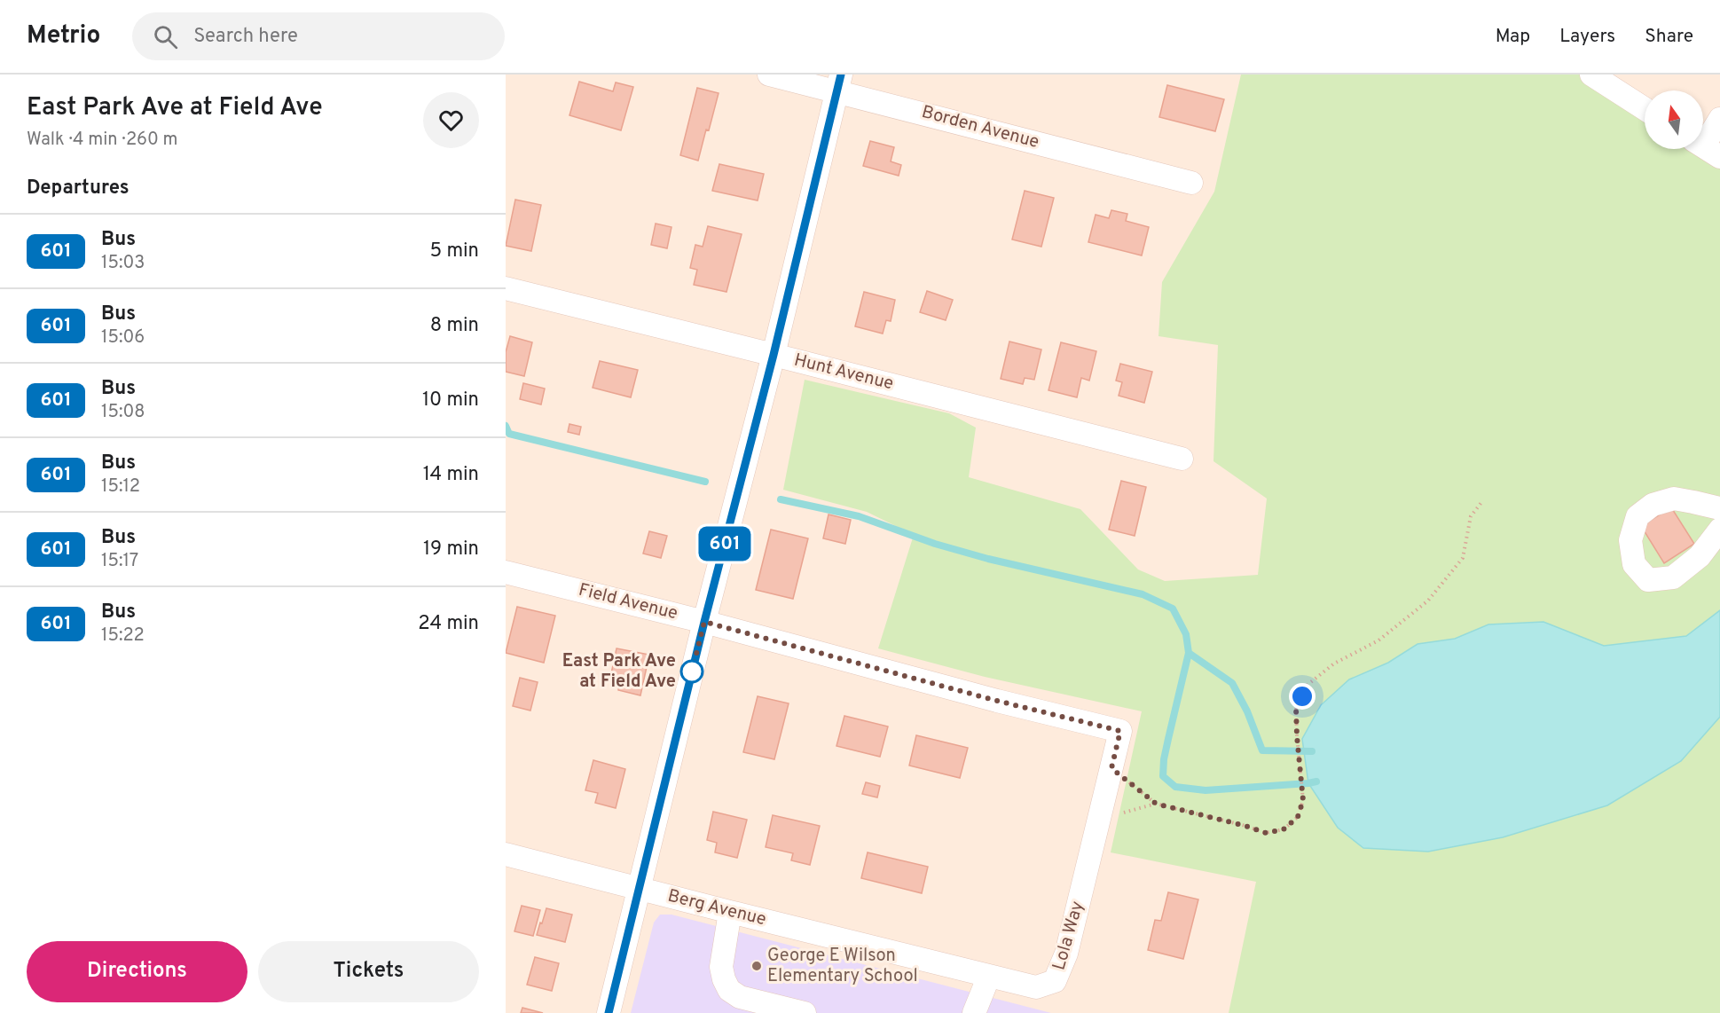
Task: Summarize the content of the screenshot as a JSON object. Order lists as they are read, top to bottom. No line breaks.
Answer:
{"streets":{"street":["Borden Avenue","Hunt Avenue","Field Avenue","Berg Avenue","Lola Way"]},"crossings":[["Field Avenue","Lola Way"],["Berg Avenue","Lola Way"]],"places":["East Park Ave at Field Ave","George E Wilson Elementary School"],"lines":["bus line 601"],"north":"top","page":{"header":"Metrio","search":"Search here","nav":["Map","Layers","Share"],"heading":[["East Park Ave at Field Ave","Walk · 4 min · 260 m"],"Departures"],"on_map":"601","list":[{"mark":"601","name":"Bus","note":"15:03","value":"5 min"},{"mark":"601","name":"Bus","note":"15:06","value":"8 min"},{"mark":"601","name":"Bus","note":"15:08","value":"10 min"},{"mark":"601","name":"Bus","note":"15:12","value":"14 min"},{"mark":"601","name":"Bus","note":"15:17","value":"19 min"},{"mark":"601","name":"Bus","note":"15:22","value":"24 min"}],"buttons":["Directions","Tickets"]}}
